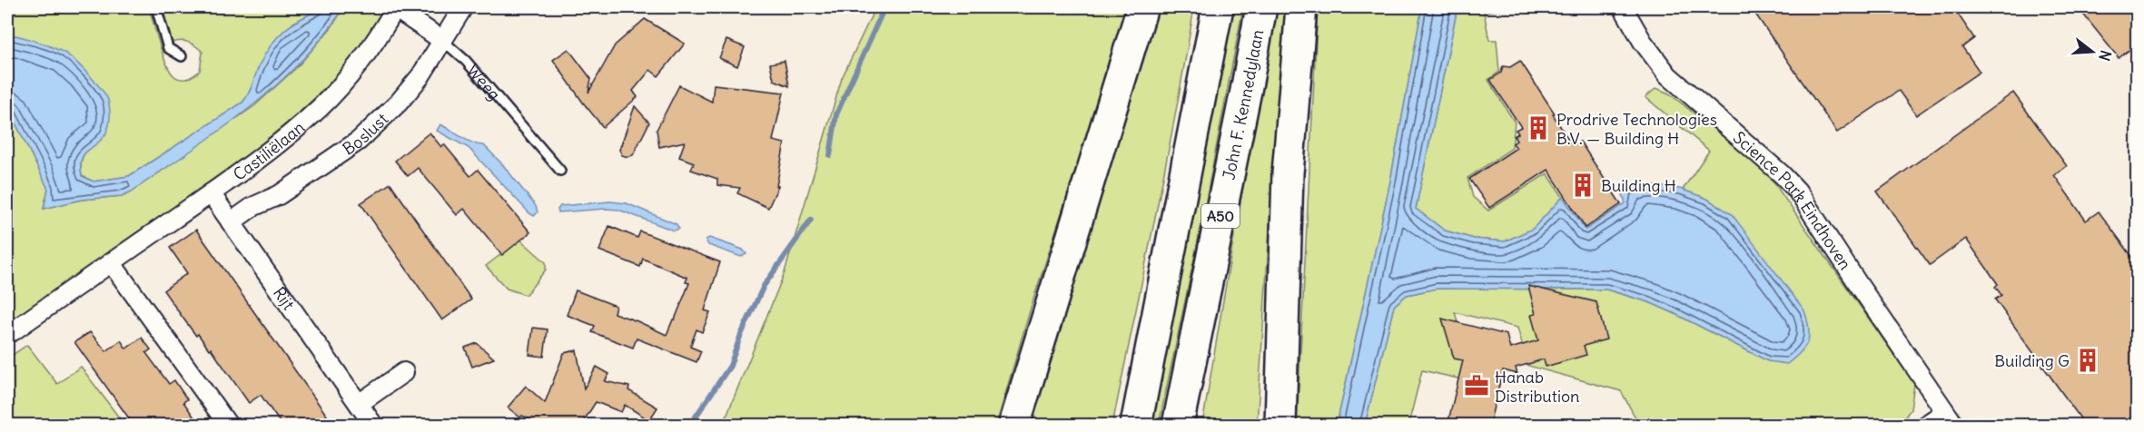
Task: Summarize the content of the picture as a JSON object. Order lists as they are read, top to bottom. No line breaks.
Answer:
{"streets":{"highway":["John F. Kennedylaan","A50"],"street":["Weeg","Boslust","Castiliëlaan","Science Park Eindhoven","Rijt"]},"crossings":[["Weeg","Boslust"],["Weeg","Castiliëlaan"],["Boslust","Rijt"],["Castiliëlaan","Rijt"]],"places":{"building":["Prodrive Technologies B.V. — Building H","Building H","Building G"],"office":["Hanab Distribution"]},"north":"right"}
